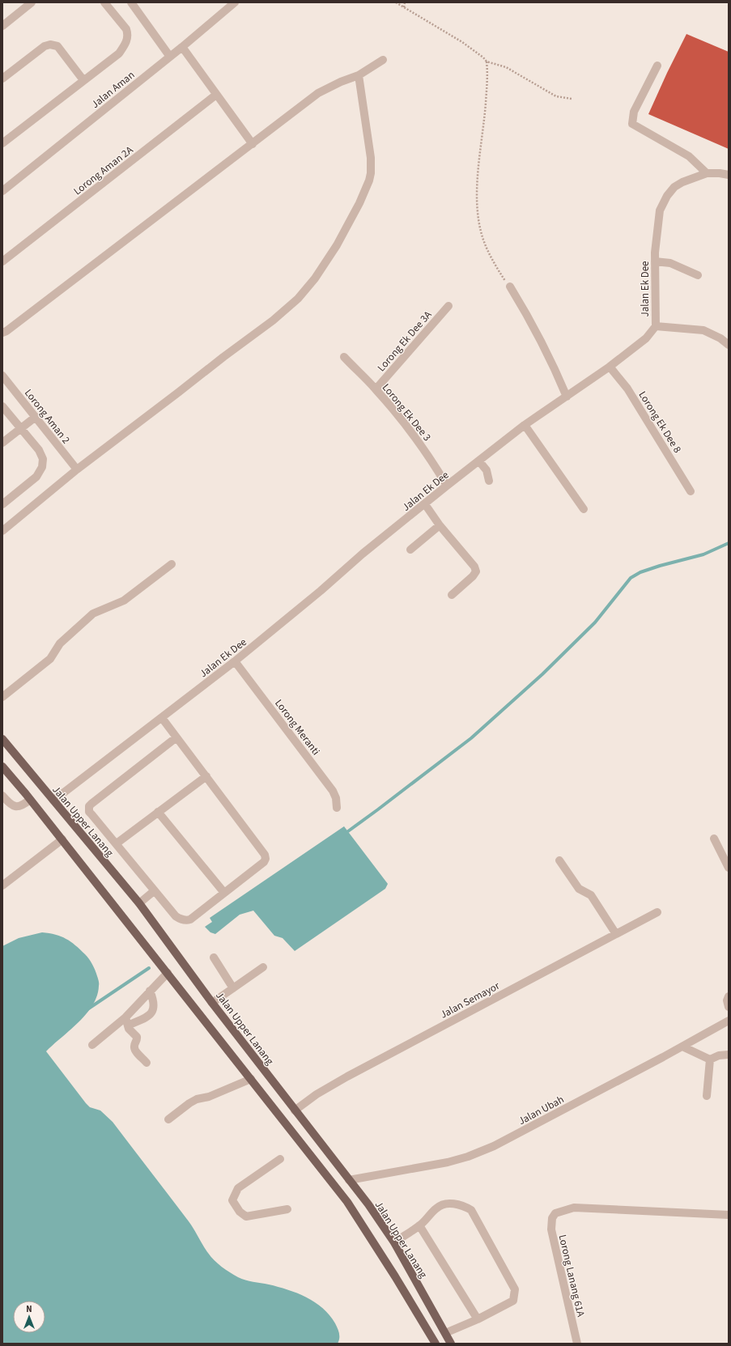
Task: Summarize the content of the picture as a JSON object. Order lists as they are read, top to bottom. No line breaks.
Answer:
{"streets":{"main road":["Jalan Upper Lanang"],"street":["Jalan Aman","Lorong Aman 2A","Jalan Ek Dee","Lorong Ek Dee 3A","Lorong Ek Dee 3","Lorong Aman 2","Lorong Ek Dee 8","Lorong Meranti","Jalan Semayor","Jalan Ubah","Lorong Lanang 61A"]},"crossings":[["Jalan Ek Dee","Lorong Ek Dee 3"],["Jalan Ek Dee","Lorong Ek Dee 8"],["Jalan Ek Dee","Lorong Meranti"],["Jalan Ek Dee","Jalan Upper Lanang"],["Lorong Ek Dee 3A","Lorong Ek Dee 3"],["Jalan Upper Lanang","Jalan Semayor"],["Jalan Upper Lanang","Jalan Ubah"]],"north":"top"}
